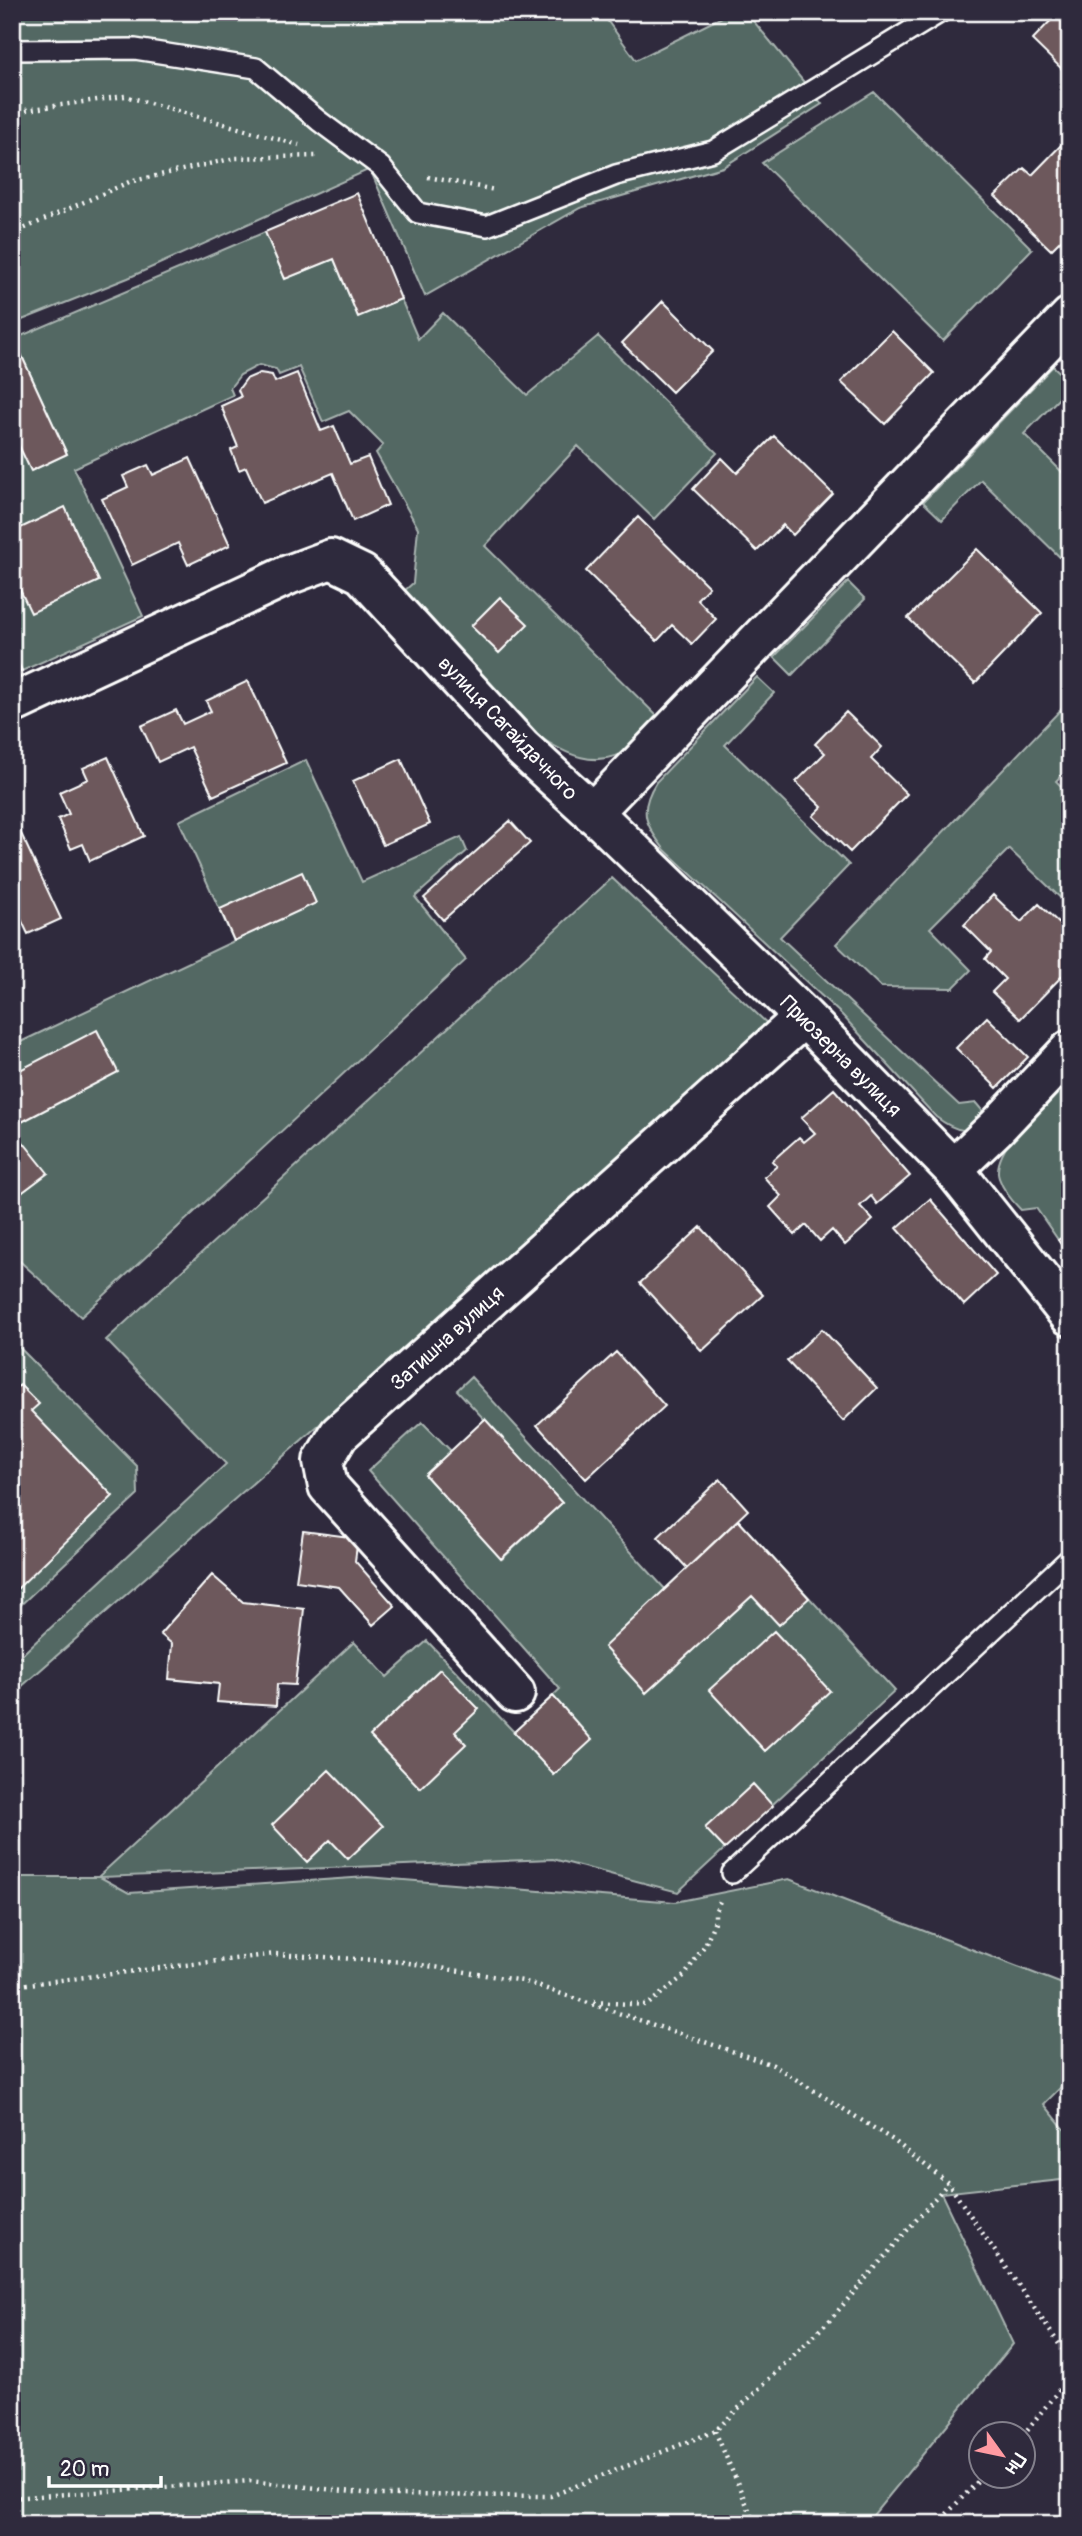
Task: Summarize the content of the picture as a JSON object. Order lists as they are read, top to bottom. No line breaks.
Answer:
{"streets":{"street":["вулиця Сагайдачного","Приозерна вулиця","Затишна вулиця"]},"crossings":[["вулиця Сагайдачного","Приозерна вулиця"],["Приозерна вулиця","Затишна вулиця"]],"scale_bar":"20 m","north":"bottom right"}
